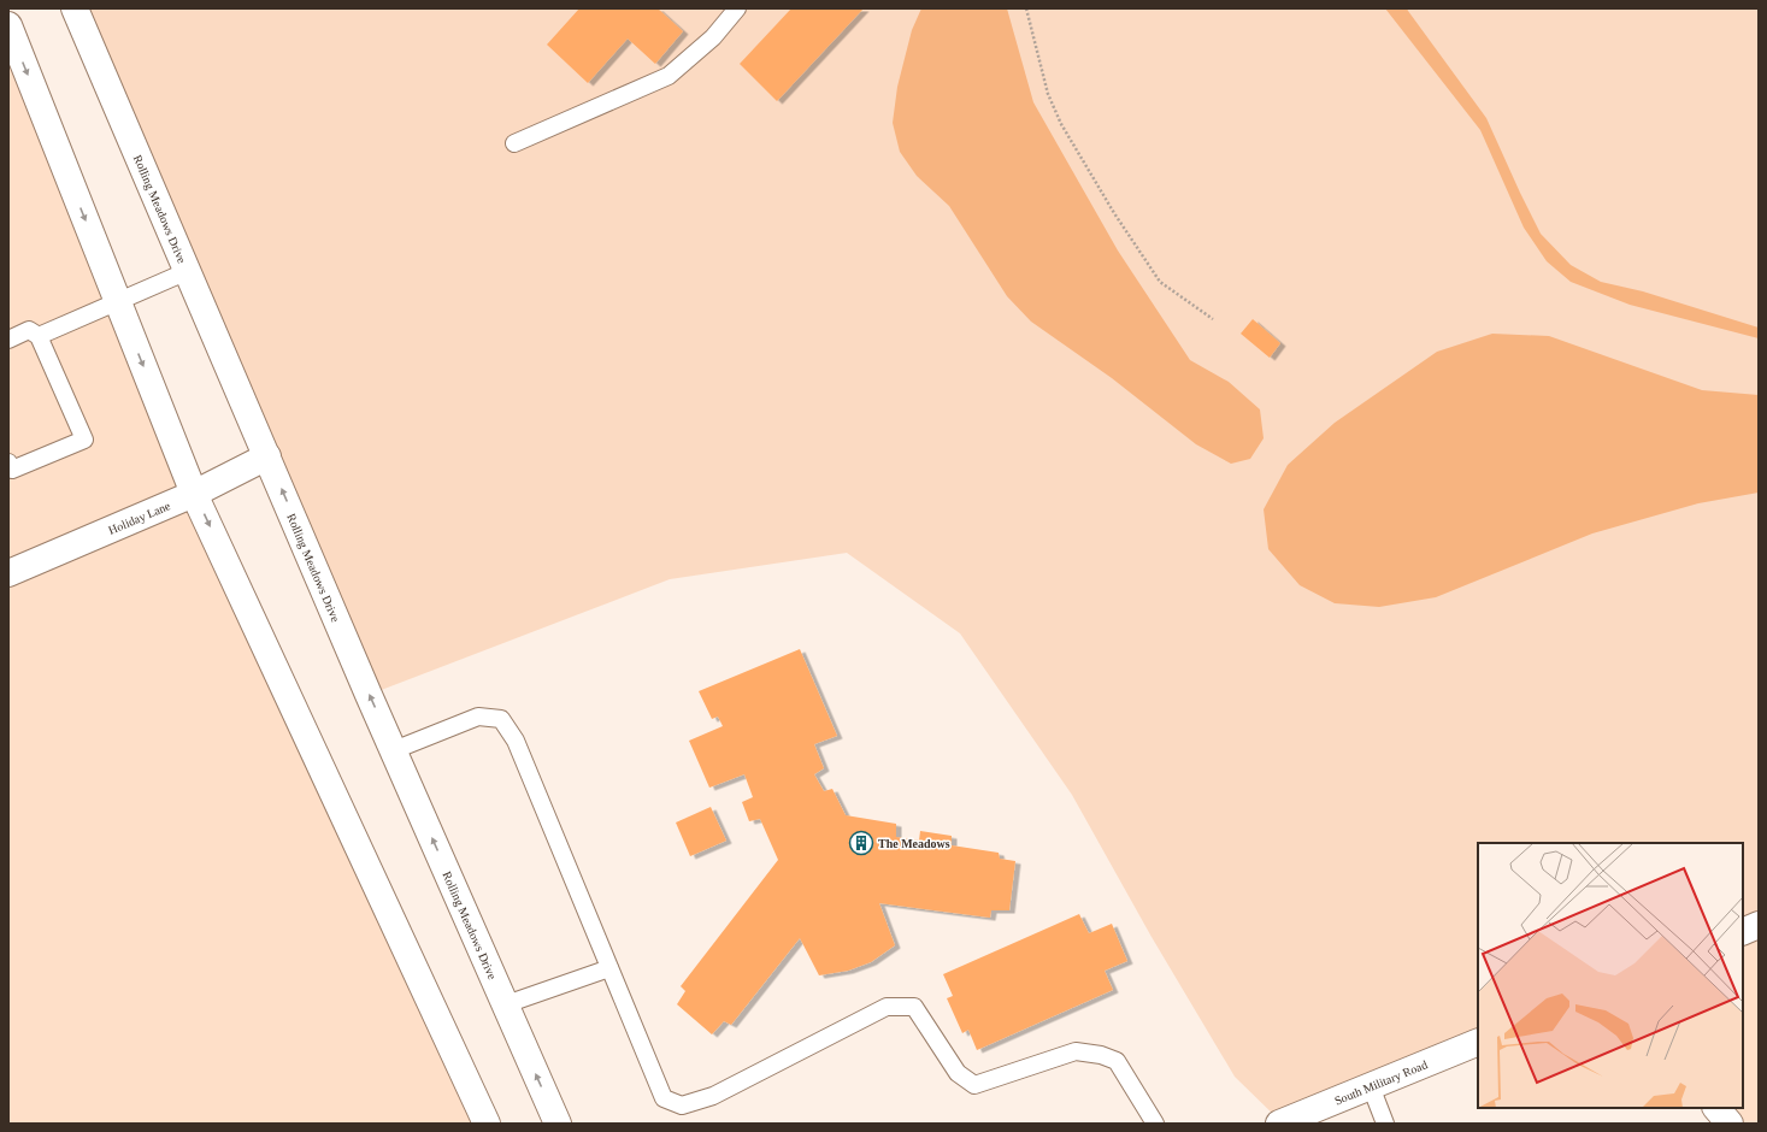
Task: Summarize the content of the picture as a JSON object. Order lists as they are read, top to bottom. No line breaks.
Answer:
{"streets":{"main road":["Rolling Meadows Drive","Holiday Lane","South Military Road"]},"crossings":[["Rolling Meadows Drive","Holiday Lane"]],"places":{"building":["The Meadows"]}}
